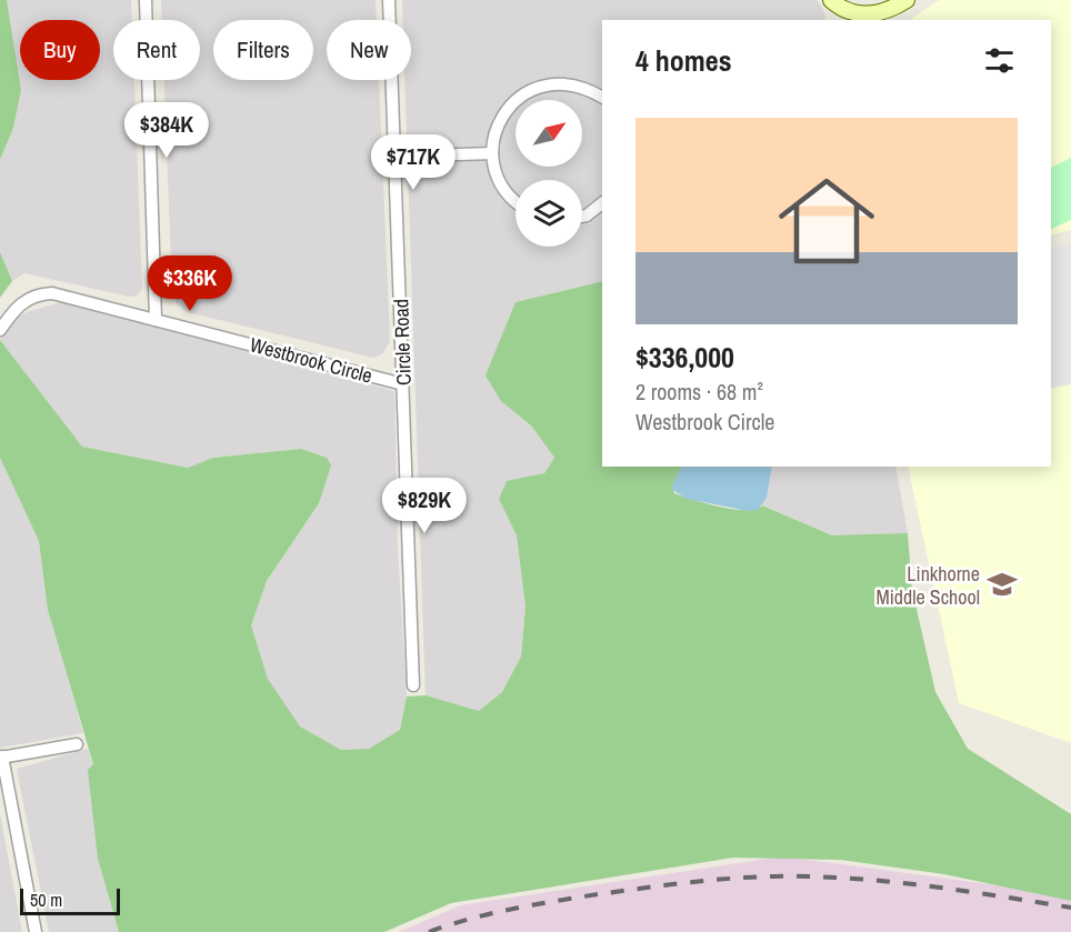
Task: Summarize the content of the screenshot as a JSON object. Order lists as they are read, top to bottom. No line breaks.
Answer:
{"streets":{"street":["Circle Road","Westbrook Circle"]},"crossings":[["Circle Road","Westbrook Circle"]],"places":{"school or university":["Linkhorne Middle School"]},"scale_bar":"50 m","north":"top right","page":{"chip":["Buy","Rent","Filters","New"],"heading":"4 homes","list":[{"name":"$336,000","note":"2 rooms · 68 m² · Westbrook Circle"}],"price":["$384K","$717K","$336K","$829K"],"scale":"50 m"}}
